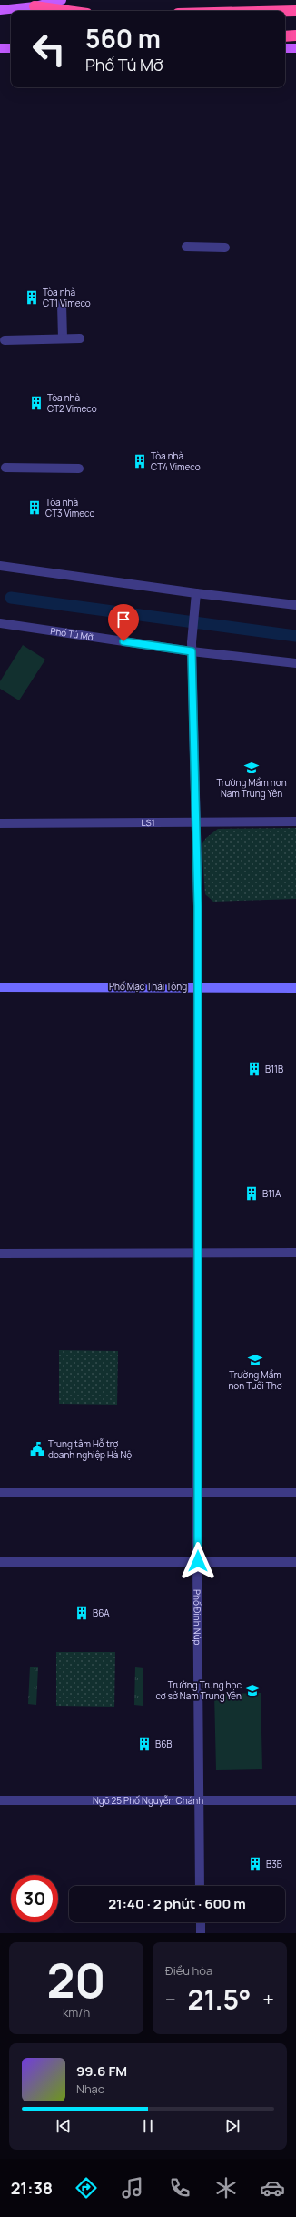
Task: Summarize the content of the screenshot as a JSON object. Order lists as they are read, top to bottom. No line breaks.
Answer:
{"streets":{"street":["Phố Tú Mỡ","LS1","Phố Mạc Thái Tông","Phố Đinh Núp","Ngõ 25 Phố Nguyễn Chánh"]},"crossings":[["Phố Tú Mỡ","Phố Đinh Núp"],["LS1","Phố Đinh Núp"],["Phố Mạc Thái Tông","Phố Đinh Núp"],["Phố Đinh Núp","Ngõ 25 Phố Nguyễn Chánh"]],"places":{"building":["Tòa nhà CT1 Vimeco","Tòa nhà CT2 Vimeco","Tòa nhà CT4 Vimeco","Tòa nhà CT3 Vimeco","B11B","B11A","B6A","B6B","B3B"],"school or university":["Trường Mầm non Nam Trung Yên","Trường Mầm non Tuổi Thơ","Trường Trung học cơ sở Nam Trung Yên"],"public building":["Trung tâm Hỗ trợ doanh nghiệp Hà Nội"]},"page":{"turn":["560 m","Phố Tú Mỡ"],"limit":"30","trip":"21:40 · 2 phút · 600 m","tile":[["20","km/h"],"Điều hòa"],"heat":["−","21.5°","+"],"song":["99.6 FM","Nhạc"],"tabs":"21:38"}}
